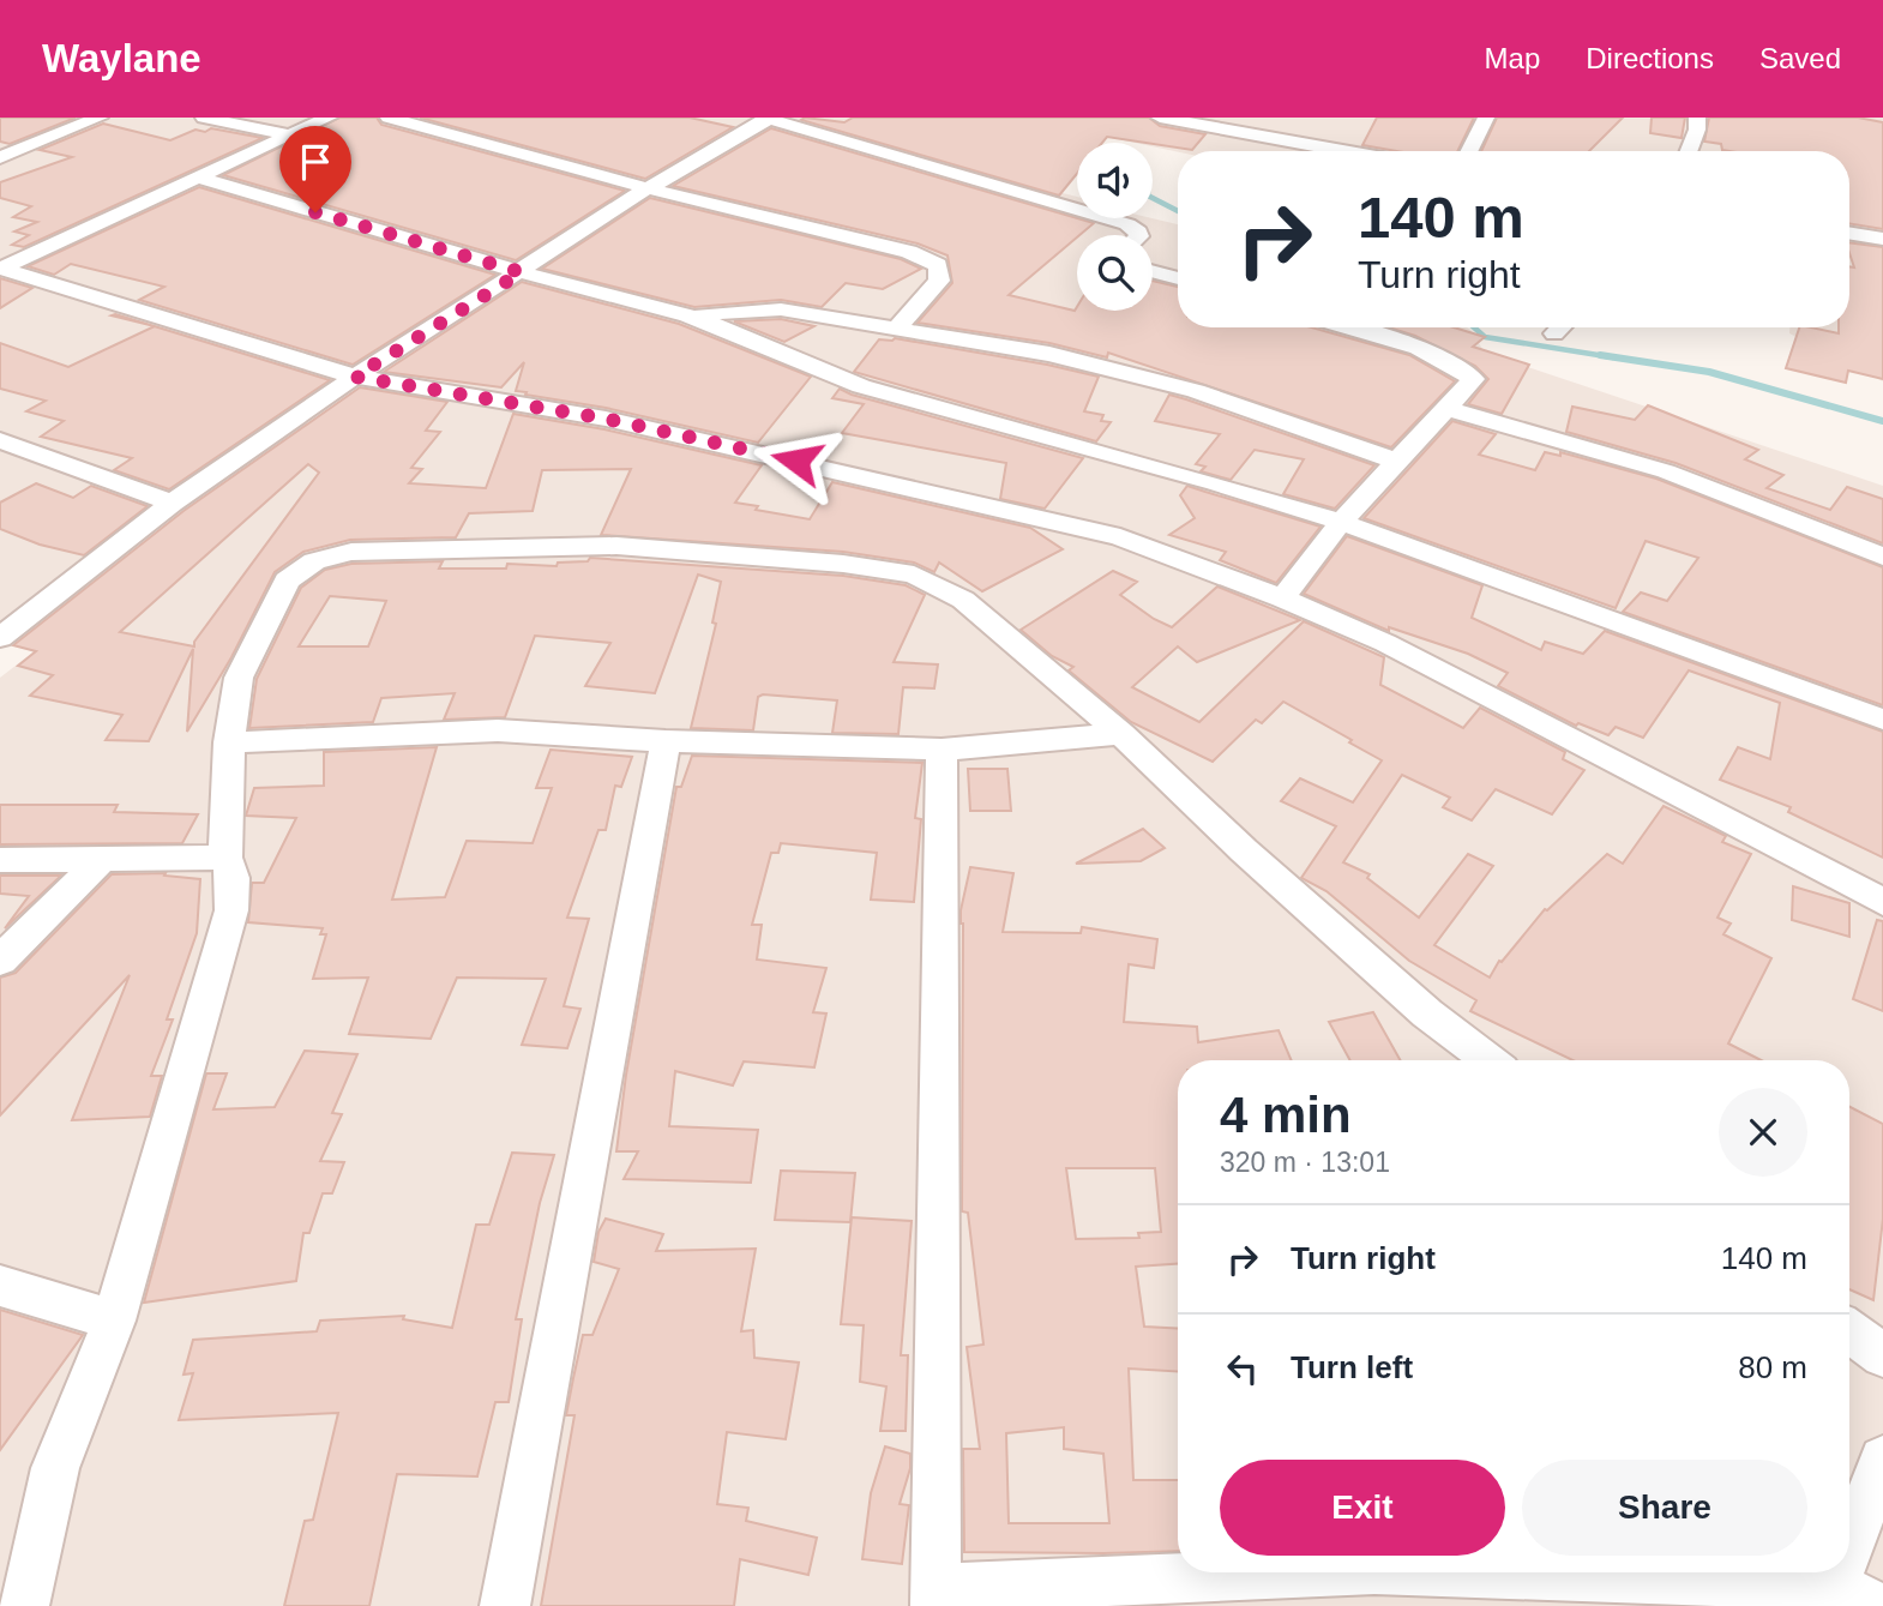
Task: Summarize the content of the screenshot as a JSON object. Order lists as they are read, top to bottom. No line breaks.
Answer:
{"page":{"header":"Waylane","nav":["Map","Directions","Saved"],"turn":["140 m","Turn right"],"heading":["4 min","320 m · 13:01"],"list":[{"name":"Turn right","value":"140 m"},{"name":"Turn left","value":"80 m"}],"buttons":["Exit","Share"]}}
